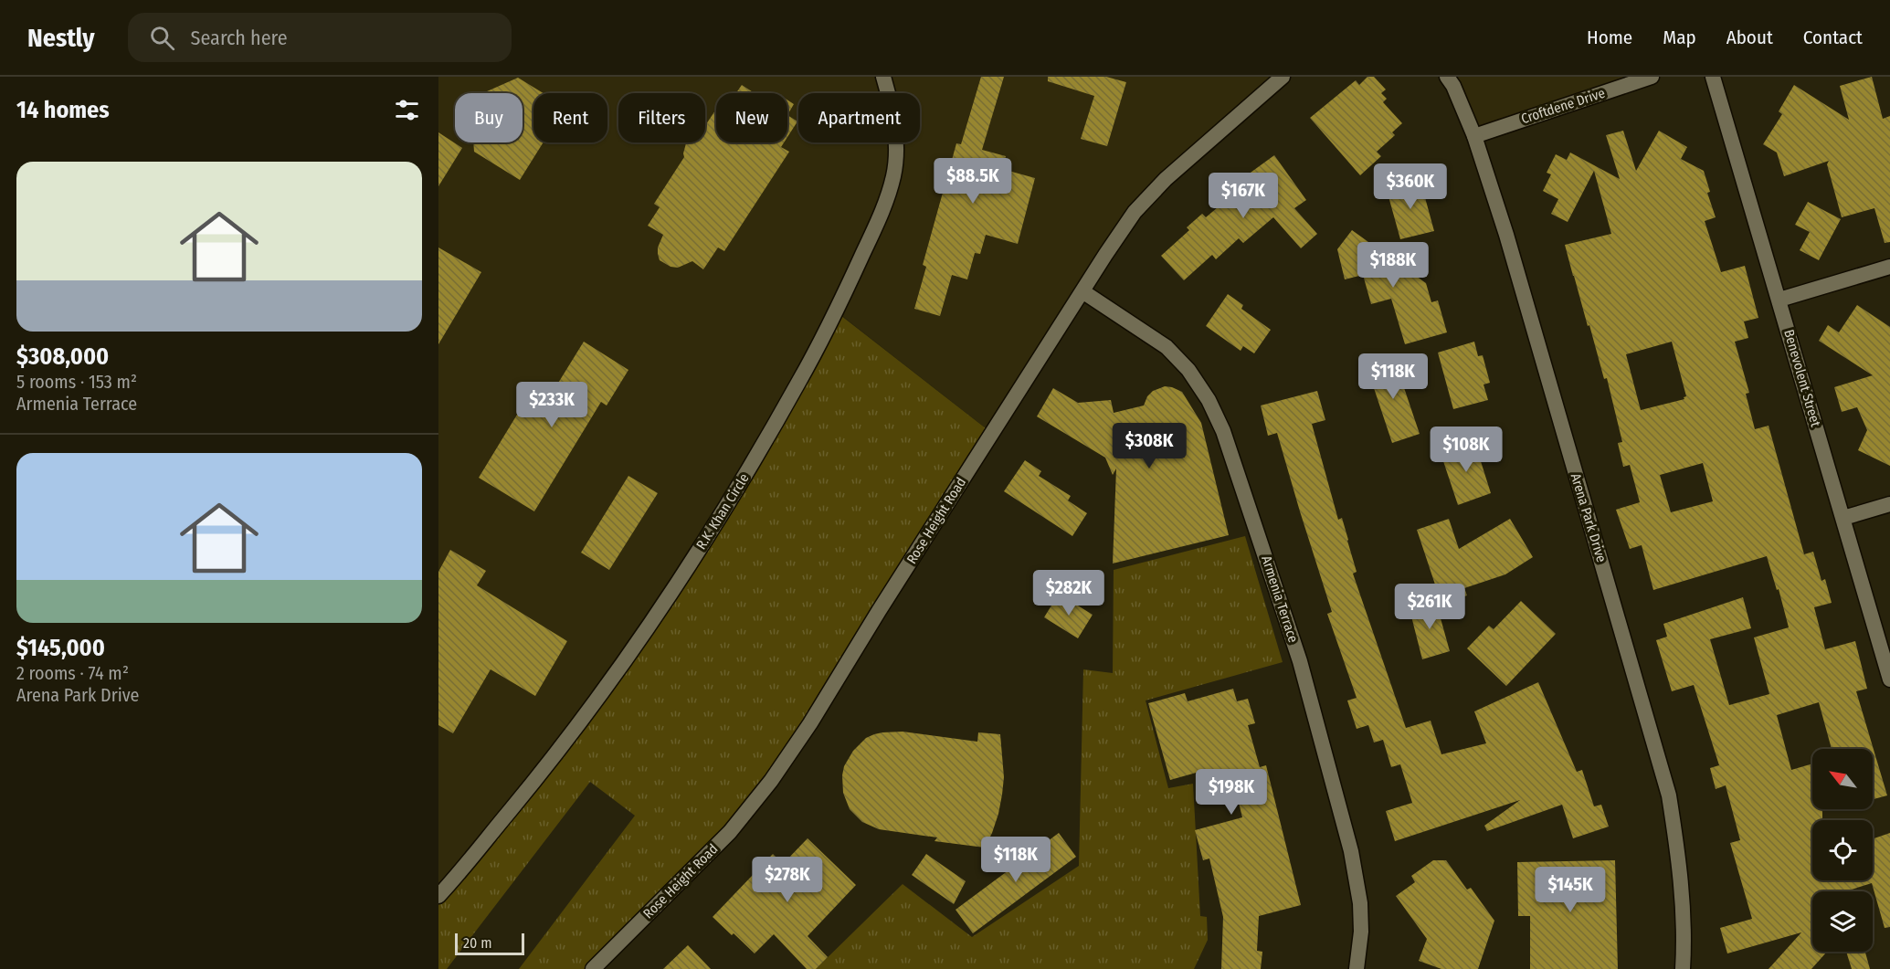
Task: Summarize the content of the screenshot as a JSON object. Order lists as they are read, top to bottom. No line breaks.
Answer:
{"streets":{"street":["Croftdene Drive","Benevolent Street","R.K. Khan Circle","Arena Park Drive","Rose Height Road","Armenia Terrace"]},"crossings":[["Croftdene Drive","Arena Park Drive"],["Rose Height Road","Armenia Terrace"]],"scale_bar":"20 m","north":"top left","page":{"header":"Nestly","search":"Search here","nav":["Home","Map","About","Contact"],"heading":"14 homes","chip":["Buy","Rent","Filters","New","Apartment"],"list":[{"name":"$308,000","note":"5 rooms · 153 m² · Armenia Terrace"},{"name":"$145,000","note":"2 rooms · 74 m² · Arena Park Drive"}],"price":["$88.5K","$360K","$167K","$188K","$118K","$233K","$308K","$108K","$282K","$261K","$198K","$118K","$278K","$145K"],"scale":"20 m"}}
